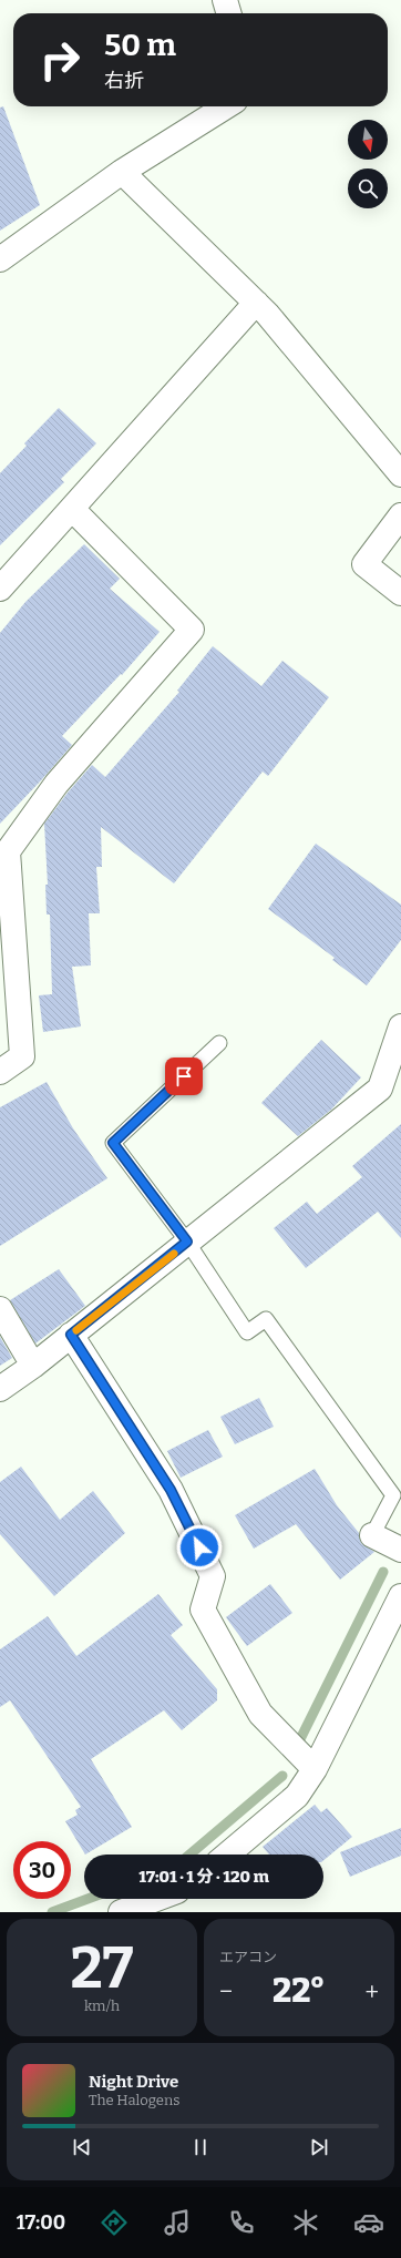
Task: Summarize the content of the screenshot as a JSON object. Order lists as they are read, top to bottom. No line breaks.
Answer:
{"north":"bottom","page":{"turn":["50 m","右折"],"limit":"30","trip":"17:01 · 1 分 · 120 m","tile":[["27","km/h"],"エアコン"],"heat":["−","22°","+"],"song":["Night Drive","The Halogens"],"tabs":"17:00"}}
